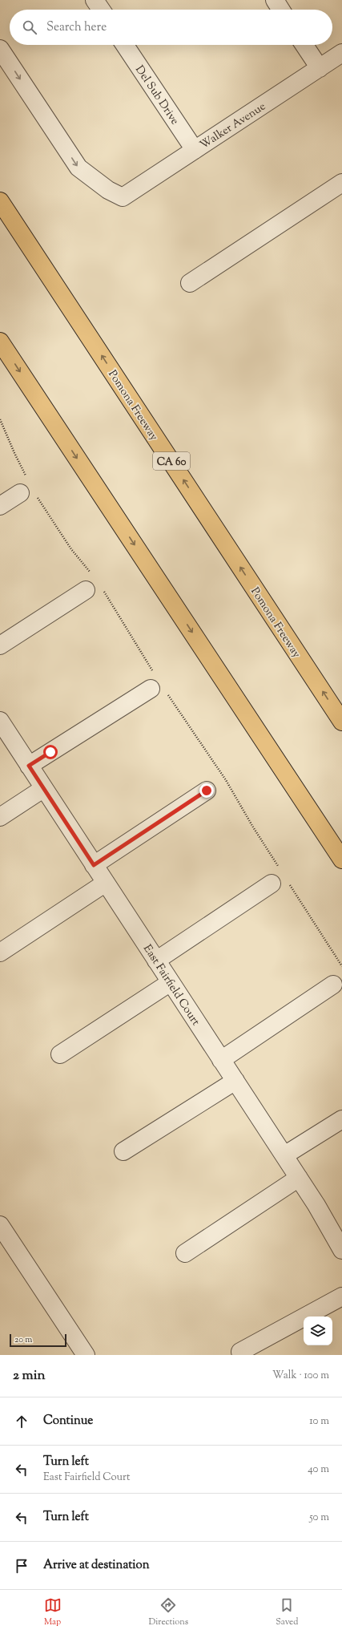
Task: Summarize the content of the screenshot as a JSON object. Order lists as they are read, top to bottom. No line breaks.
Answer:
{"streets":{"highway":["Pomona Freeway","CA 60"],"street":["Del Sub Drive","Walker Avenue","East Fairfield Court"]},"crossings":[["Del Sub Drive","Walker Avenue"]],"scale_bar":"20 m","page":{"search":"Search here","scale":"20 m","heading":["2 min","Walk · 100 m"],"list":[["Continue","10 m"],["Turn left","East Fairfield Court","40 m"],["Turn left","50 m"],"Arrive at destination"],"nav":["Map","Directions","Saved"]}}
